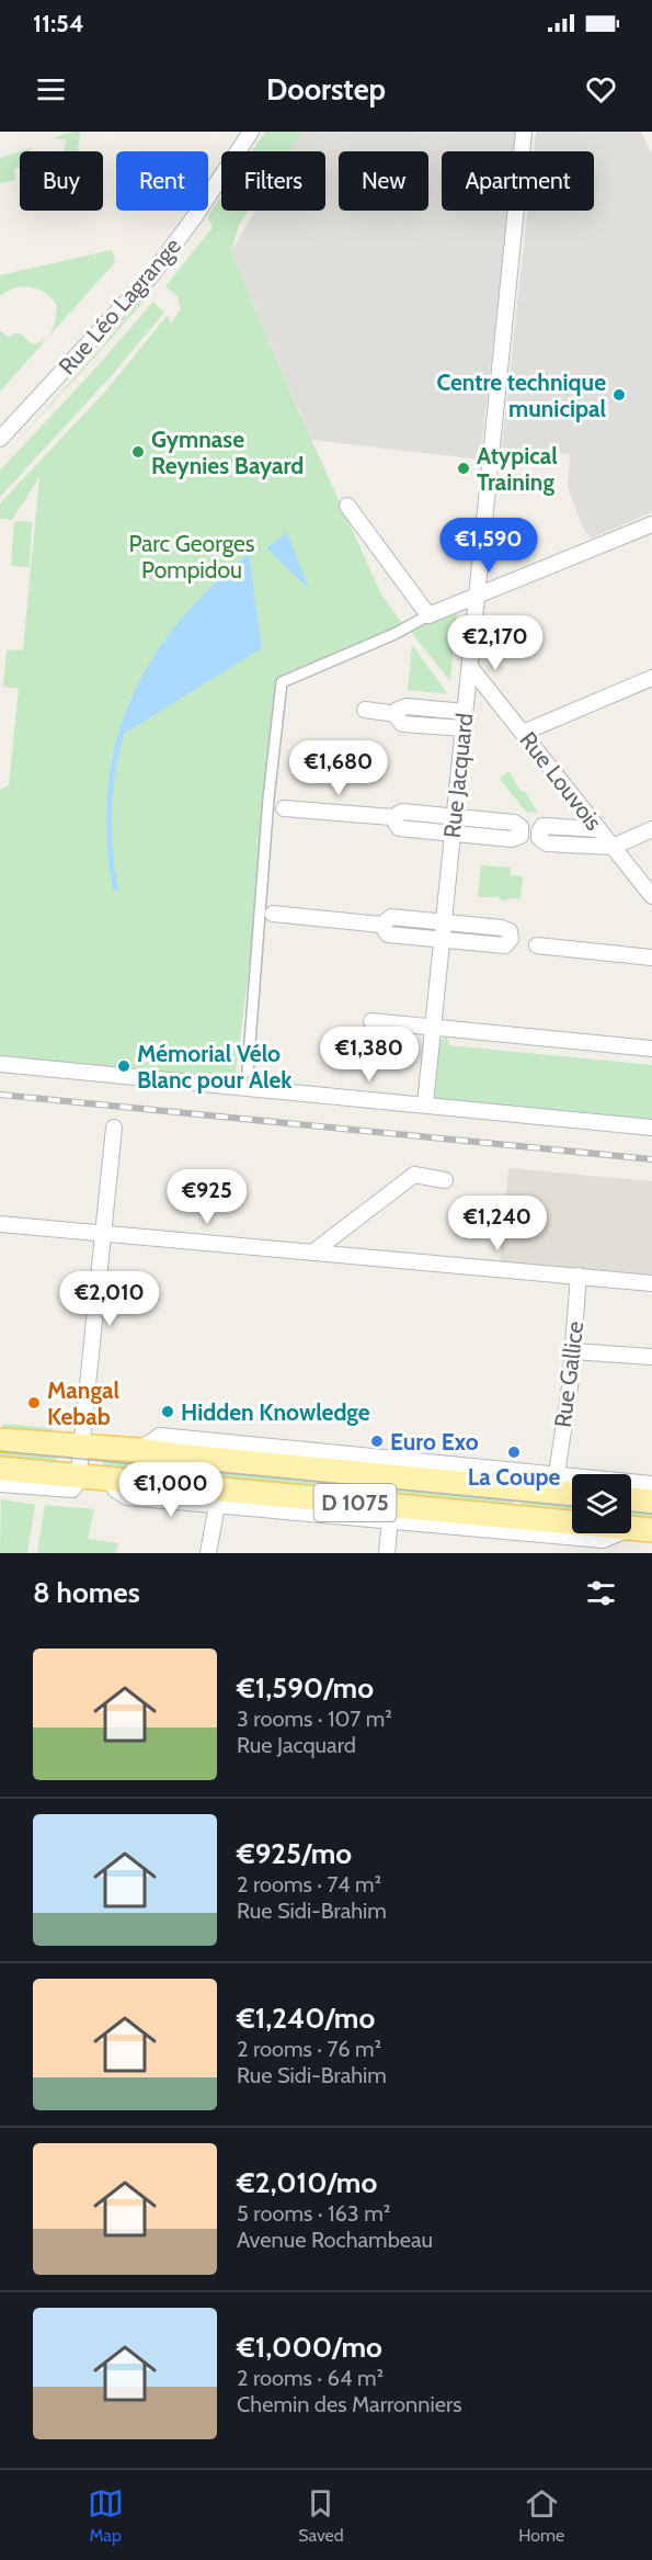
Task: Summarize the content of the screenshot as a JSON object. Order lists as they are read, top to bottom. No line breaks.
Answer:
{"streets":{"main road":["D 1075"],"street":["Rue Léo Lagrange","Rue Jacquard","Rue Louvois","Rue Gallice"]},"crossings":[["Rue Jacquard","Rue Louvois"]],"parks":["Parc Georges Pompidou"],"places":["Centre technique municipal","Gymnase Reynies Bayard","Atypical Training","Mémorial Vélo Blanc pour Alek","Mangal Kebab","Hidden Knowledge","Euro Exo","La Coupe"],"page":{"status":"11:54","header":"Doorstep","chip":["Buy","Rent","Filters","New","Apartment"],"price":["€1,590","€2,170","€1,680","€1,380","€925","€1,240","€2,010","€1,000"],"heading":"8 homes","list":[{"name":"€1,590/mo","note":"3 rooms · 107 m² · Rue Jacquard"},{"name":"€925/mo","note":"2 rooms · 74 m² · Rue Sidi-Brahim"},{"name":"€1,240/mo","note":"2 rooms · 76 m² · Rue Sidi-Brahim"},{"name":"€2,010/mo","note":"5 rooms · 163 m² · Avenue Rochambeau"},{"name":"€1,000/mo","note":"2 rooms · 64 m² · Chemin des Marronniers"}],"tabs":["Map","Saved","Home"]}}
